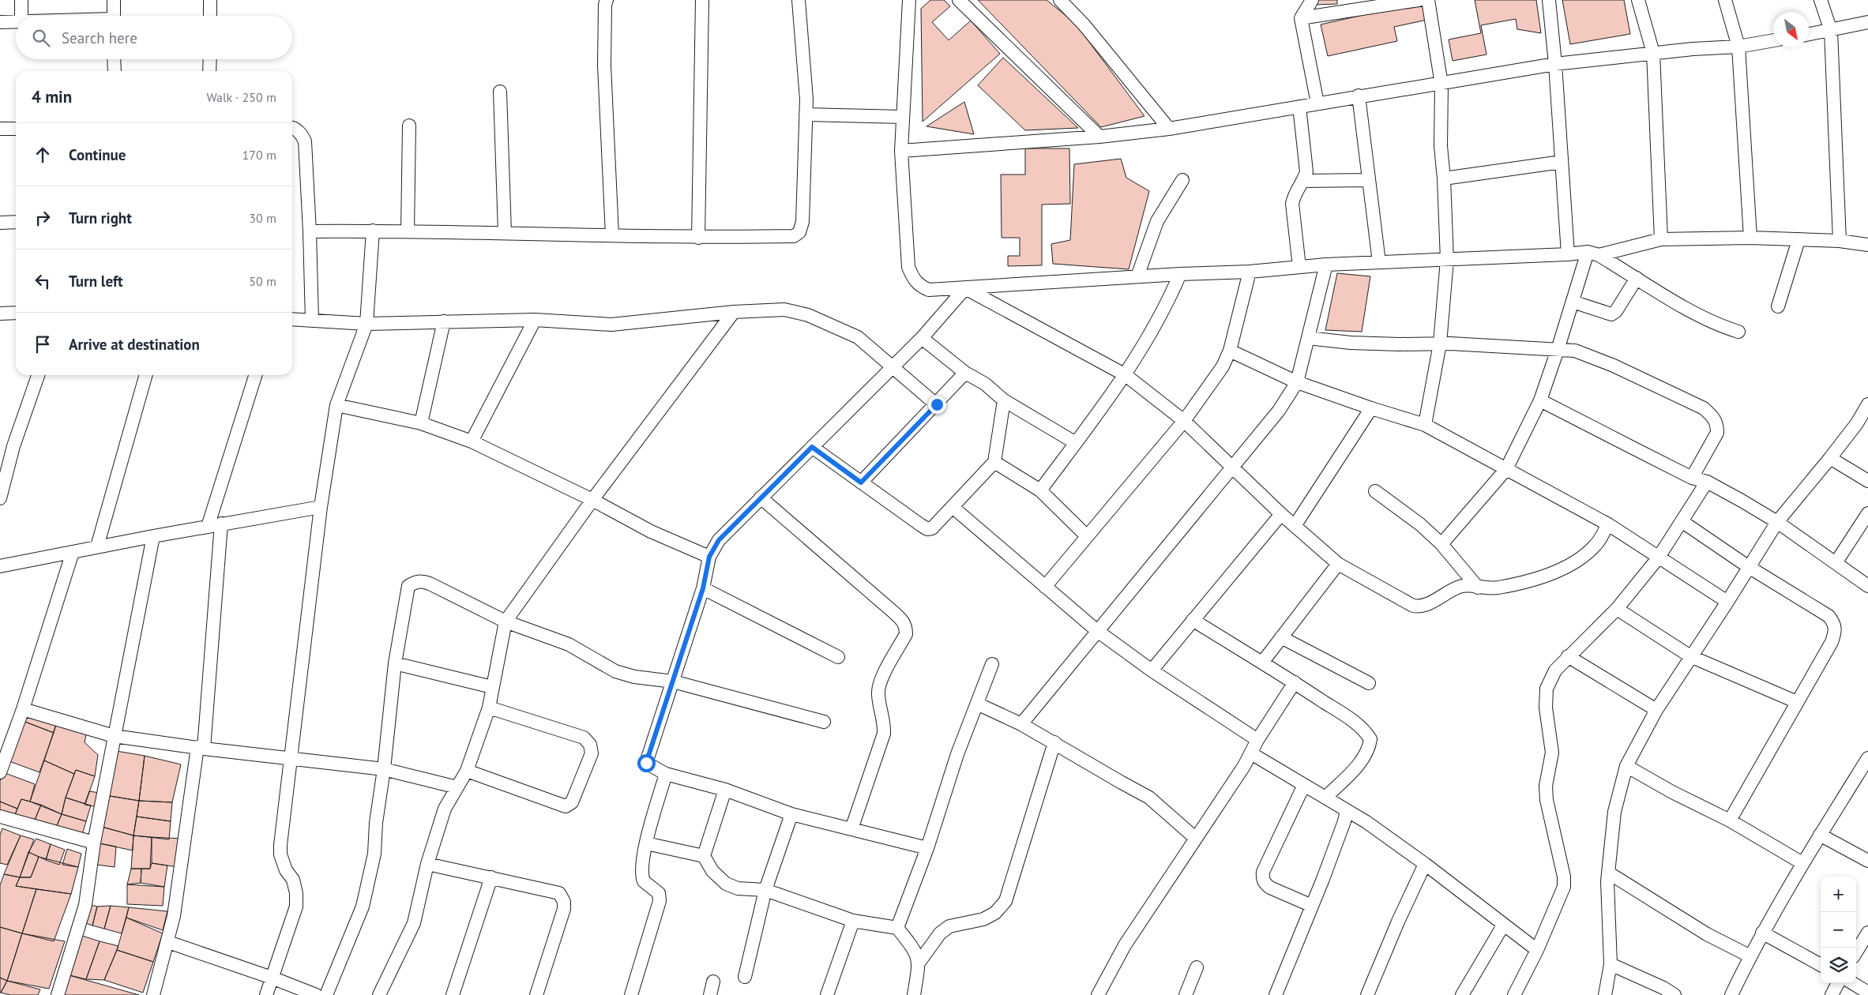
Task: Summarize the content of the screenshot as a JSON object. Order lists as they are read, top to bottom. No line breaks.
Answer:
{"north":"bottom right","page":{"search":"Search here","heading":["4 min","Walk · 250 m"],"list":[["Continue","170 m"],["Turn right","30 m"],["Turn left","50 m"],"Arrive at destination"],"map_buttons":["+","−"]}}
